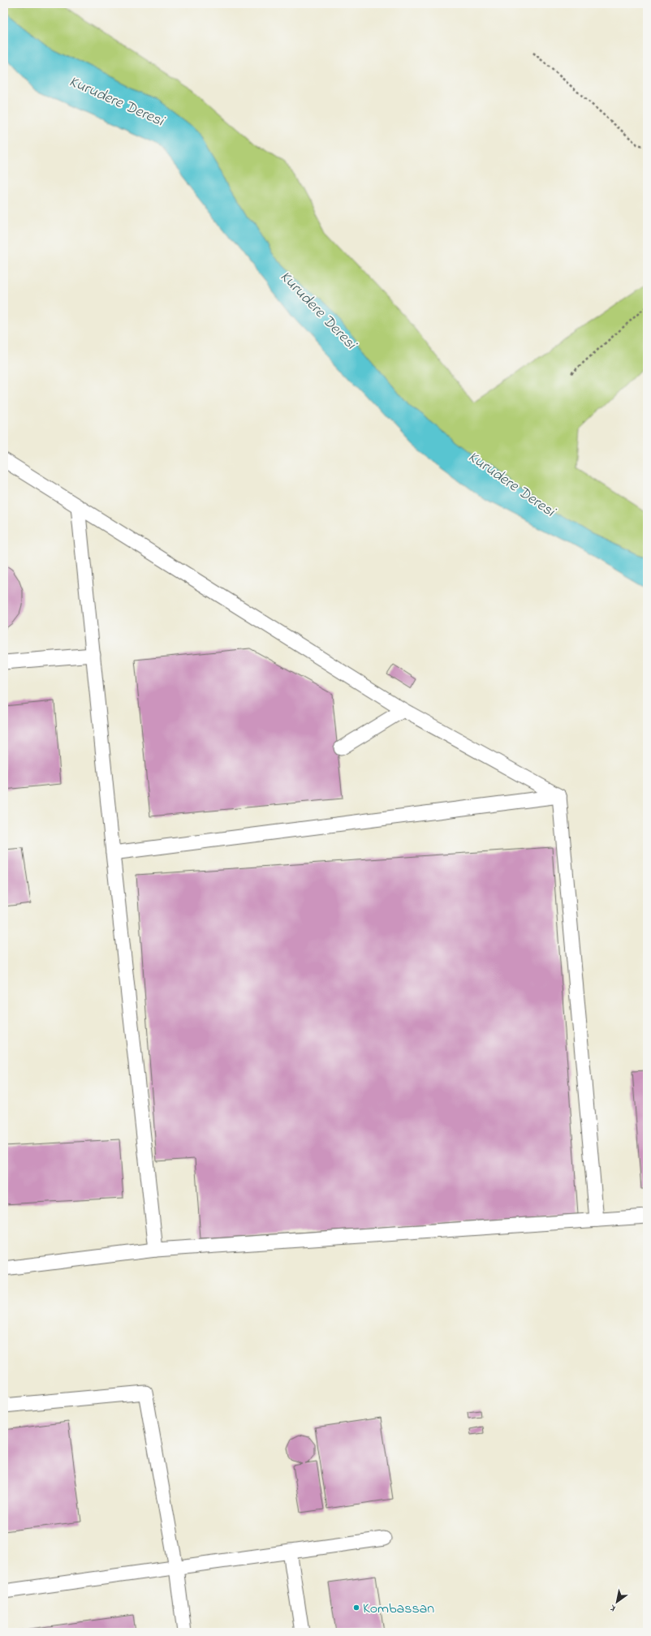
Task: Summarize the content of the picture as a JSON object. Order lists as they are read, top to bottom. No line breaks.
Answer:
{"water":["Kurudere Deresi"],"places":["Kombassan"],"north":"bottom left"}
